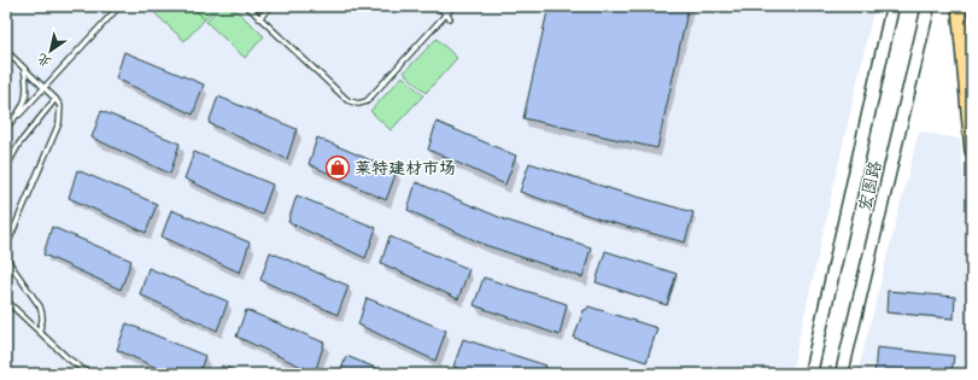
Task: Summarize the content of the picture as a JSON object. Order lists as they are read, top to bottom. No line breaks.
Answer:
{"streets":{"main road":["宏图路"]},"places":{"shop":["莱特建材市场"]},"north":"bottom left"}
